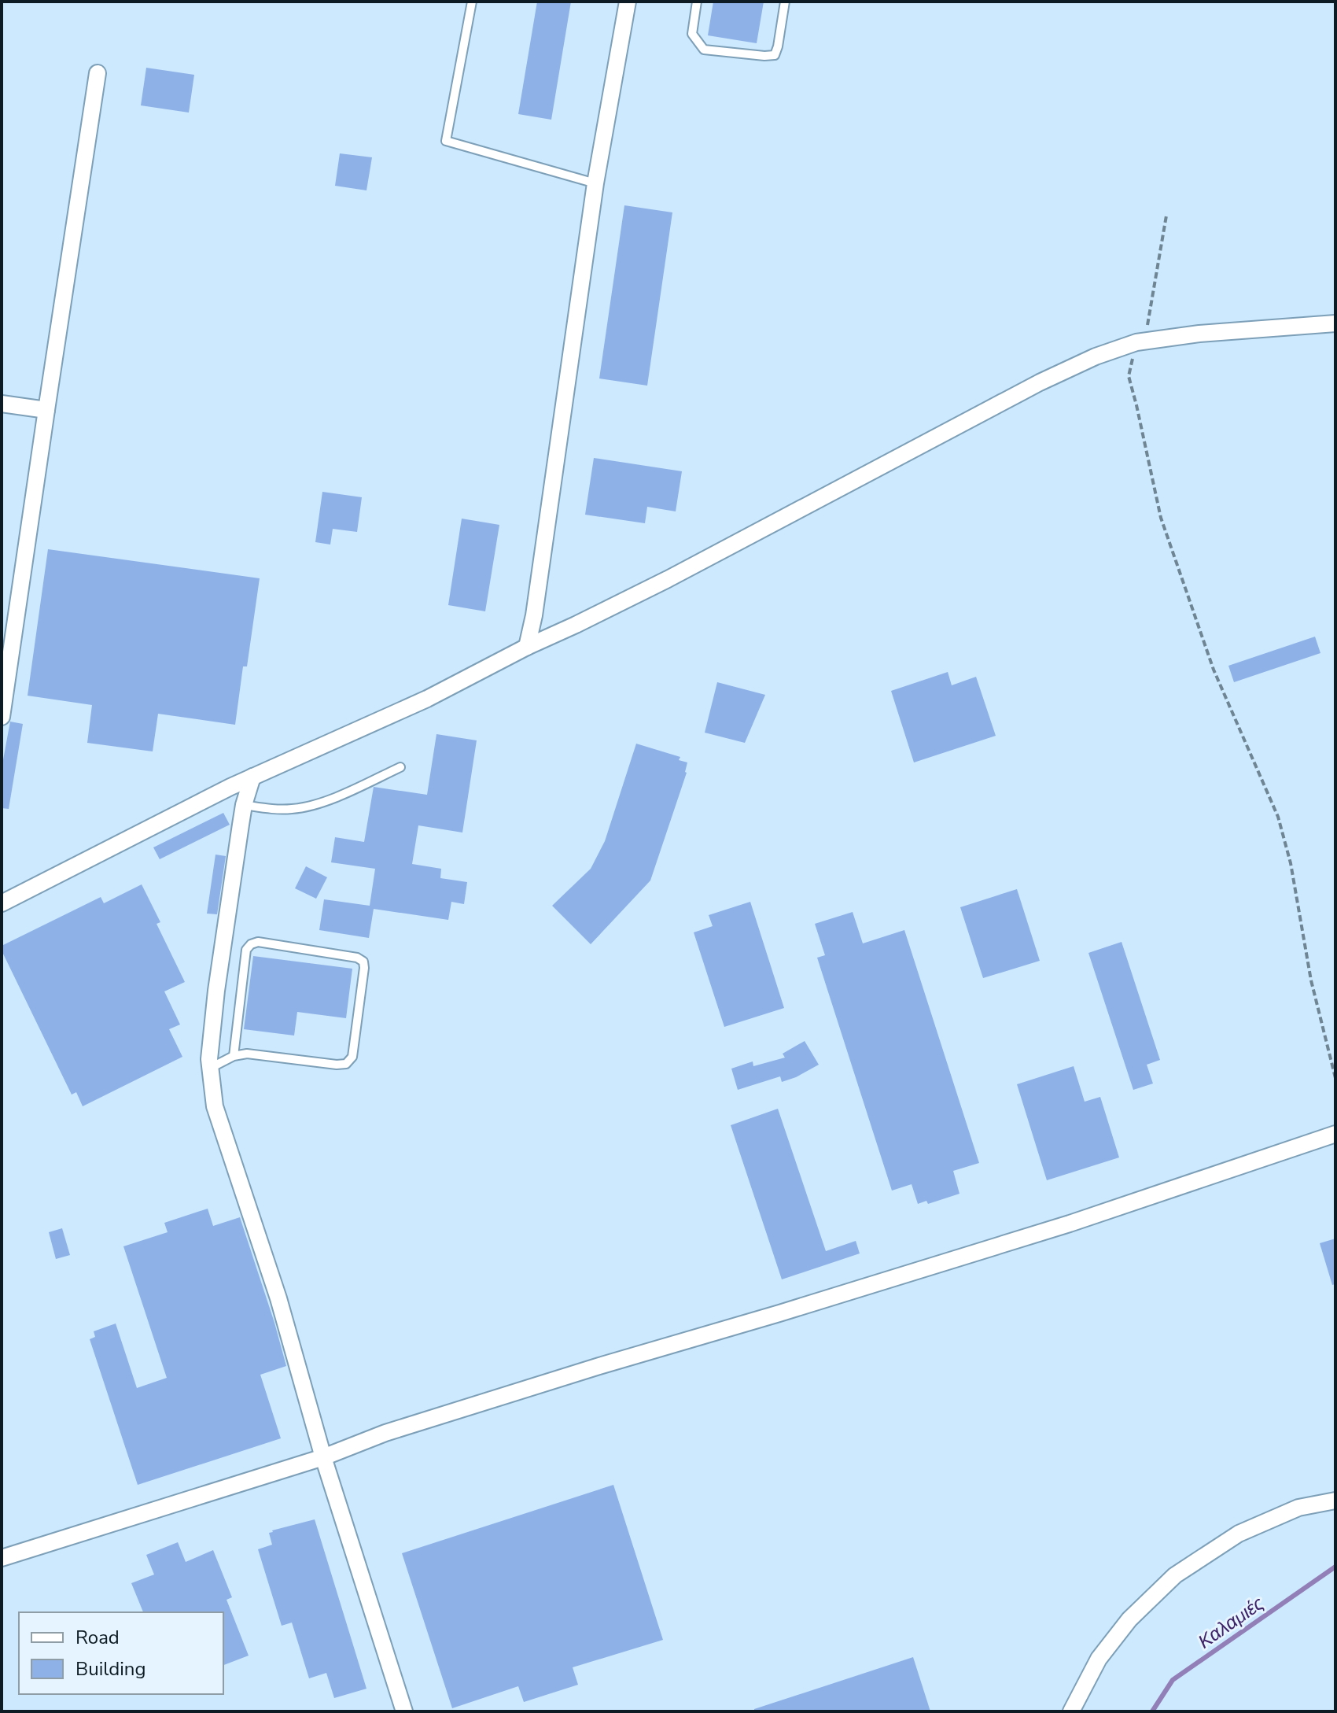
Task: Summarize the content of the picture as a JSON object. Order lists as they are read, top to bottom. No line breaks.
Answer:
{"water":["Καλαμιές"],"legend":["Road","Building"]}
